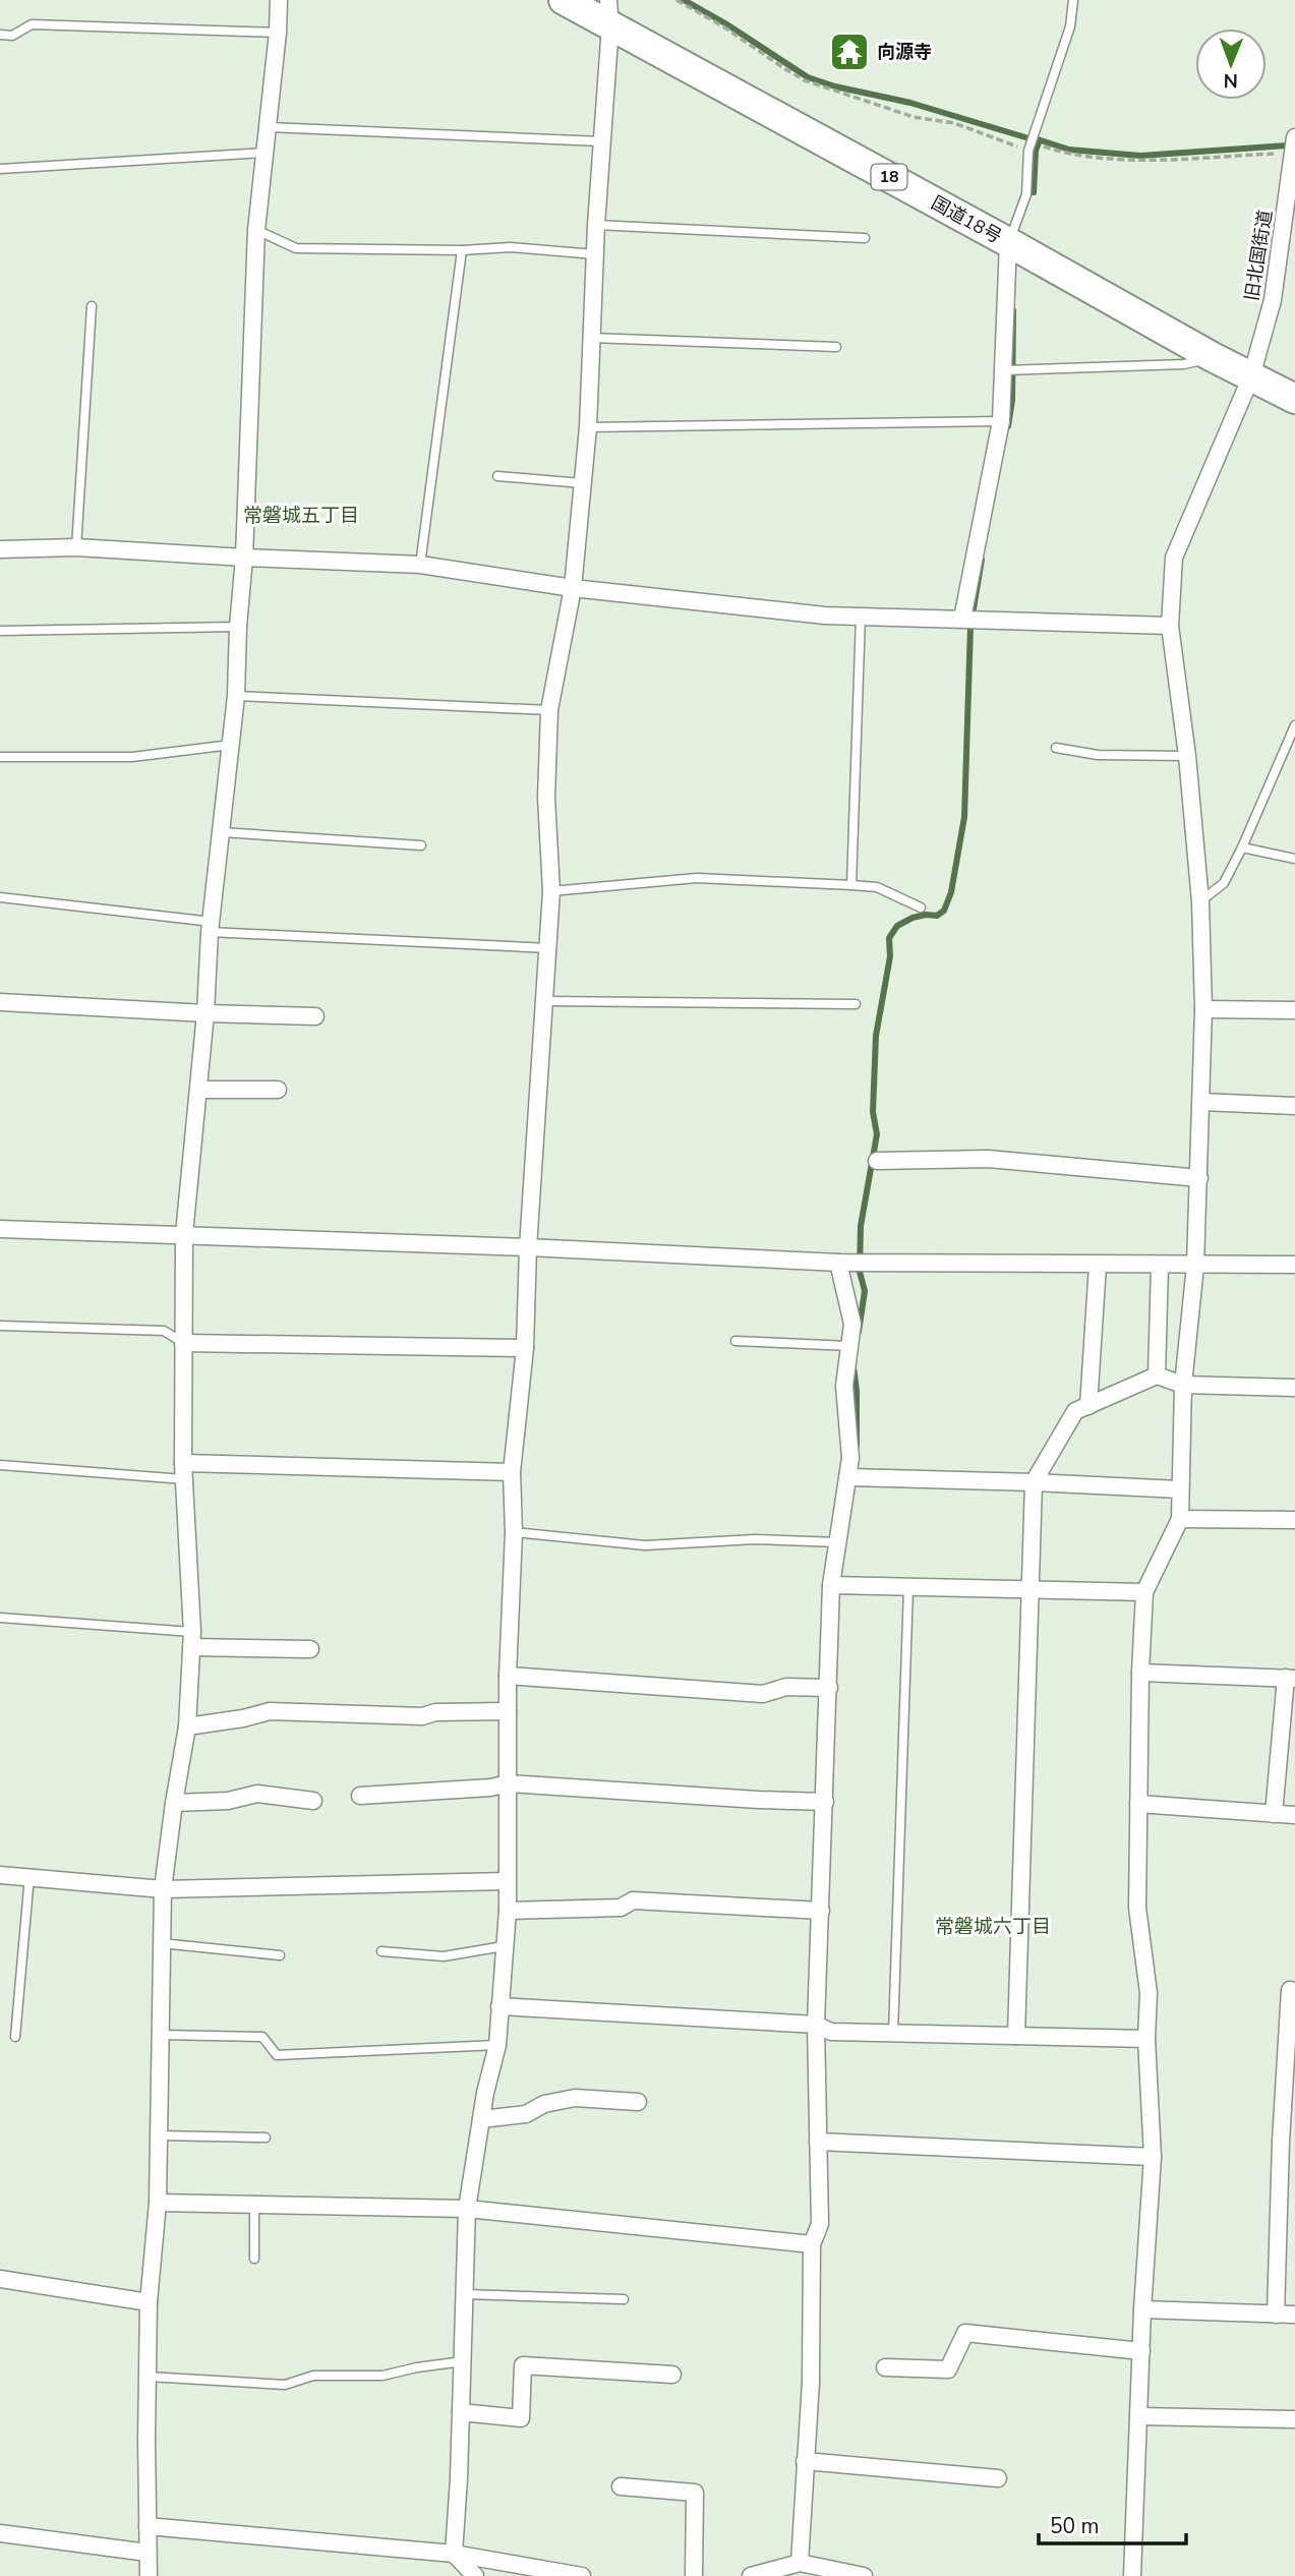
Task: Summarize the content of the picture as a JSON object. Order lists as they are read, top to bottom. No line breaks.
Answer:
{"streets":{"highway":["18","国道18号"],"street":["旧北国街道"]},"crossings":[["国道18号","旧北国街道"]],"districts":["常磐城五丁目","常磐城六丁目"],"places":{"temple":["向源寺"]},"scale_bar":"50 m","north":"bottom"}
